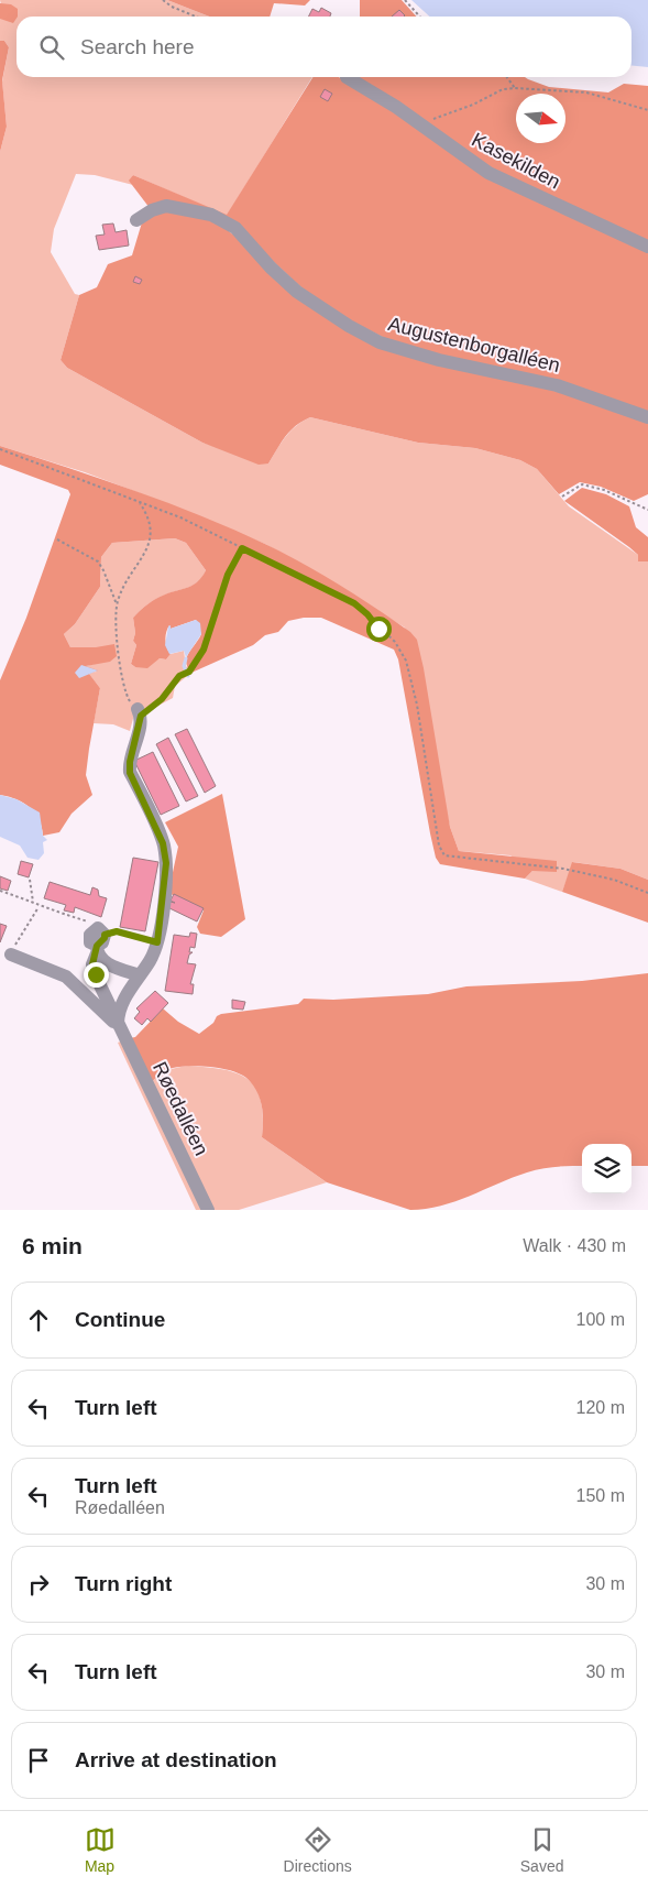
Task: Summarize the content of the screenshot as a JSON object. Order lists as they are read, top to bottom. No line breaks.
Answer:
{"streets":{"lane":["Kasekilden","Augustenborgalléen","Røedalléen"]},"north":"right","page":{"search":"Search here","heading":["6 min","Walk · 430 m"],"list":[["Continue","100 m"],["Turn left","120 m"],["Turn left","Røedalléen","150 m"],["Turn right","30 m"],["Turn left","30 m"],"Arrive at destination"],"nav":["Map","Directions","Saved"]}}
